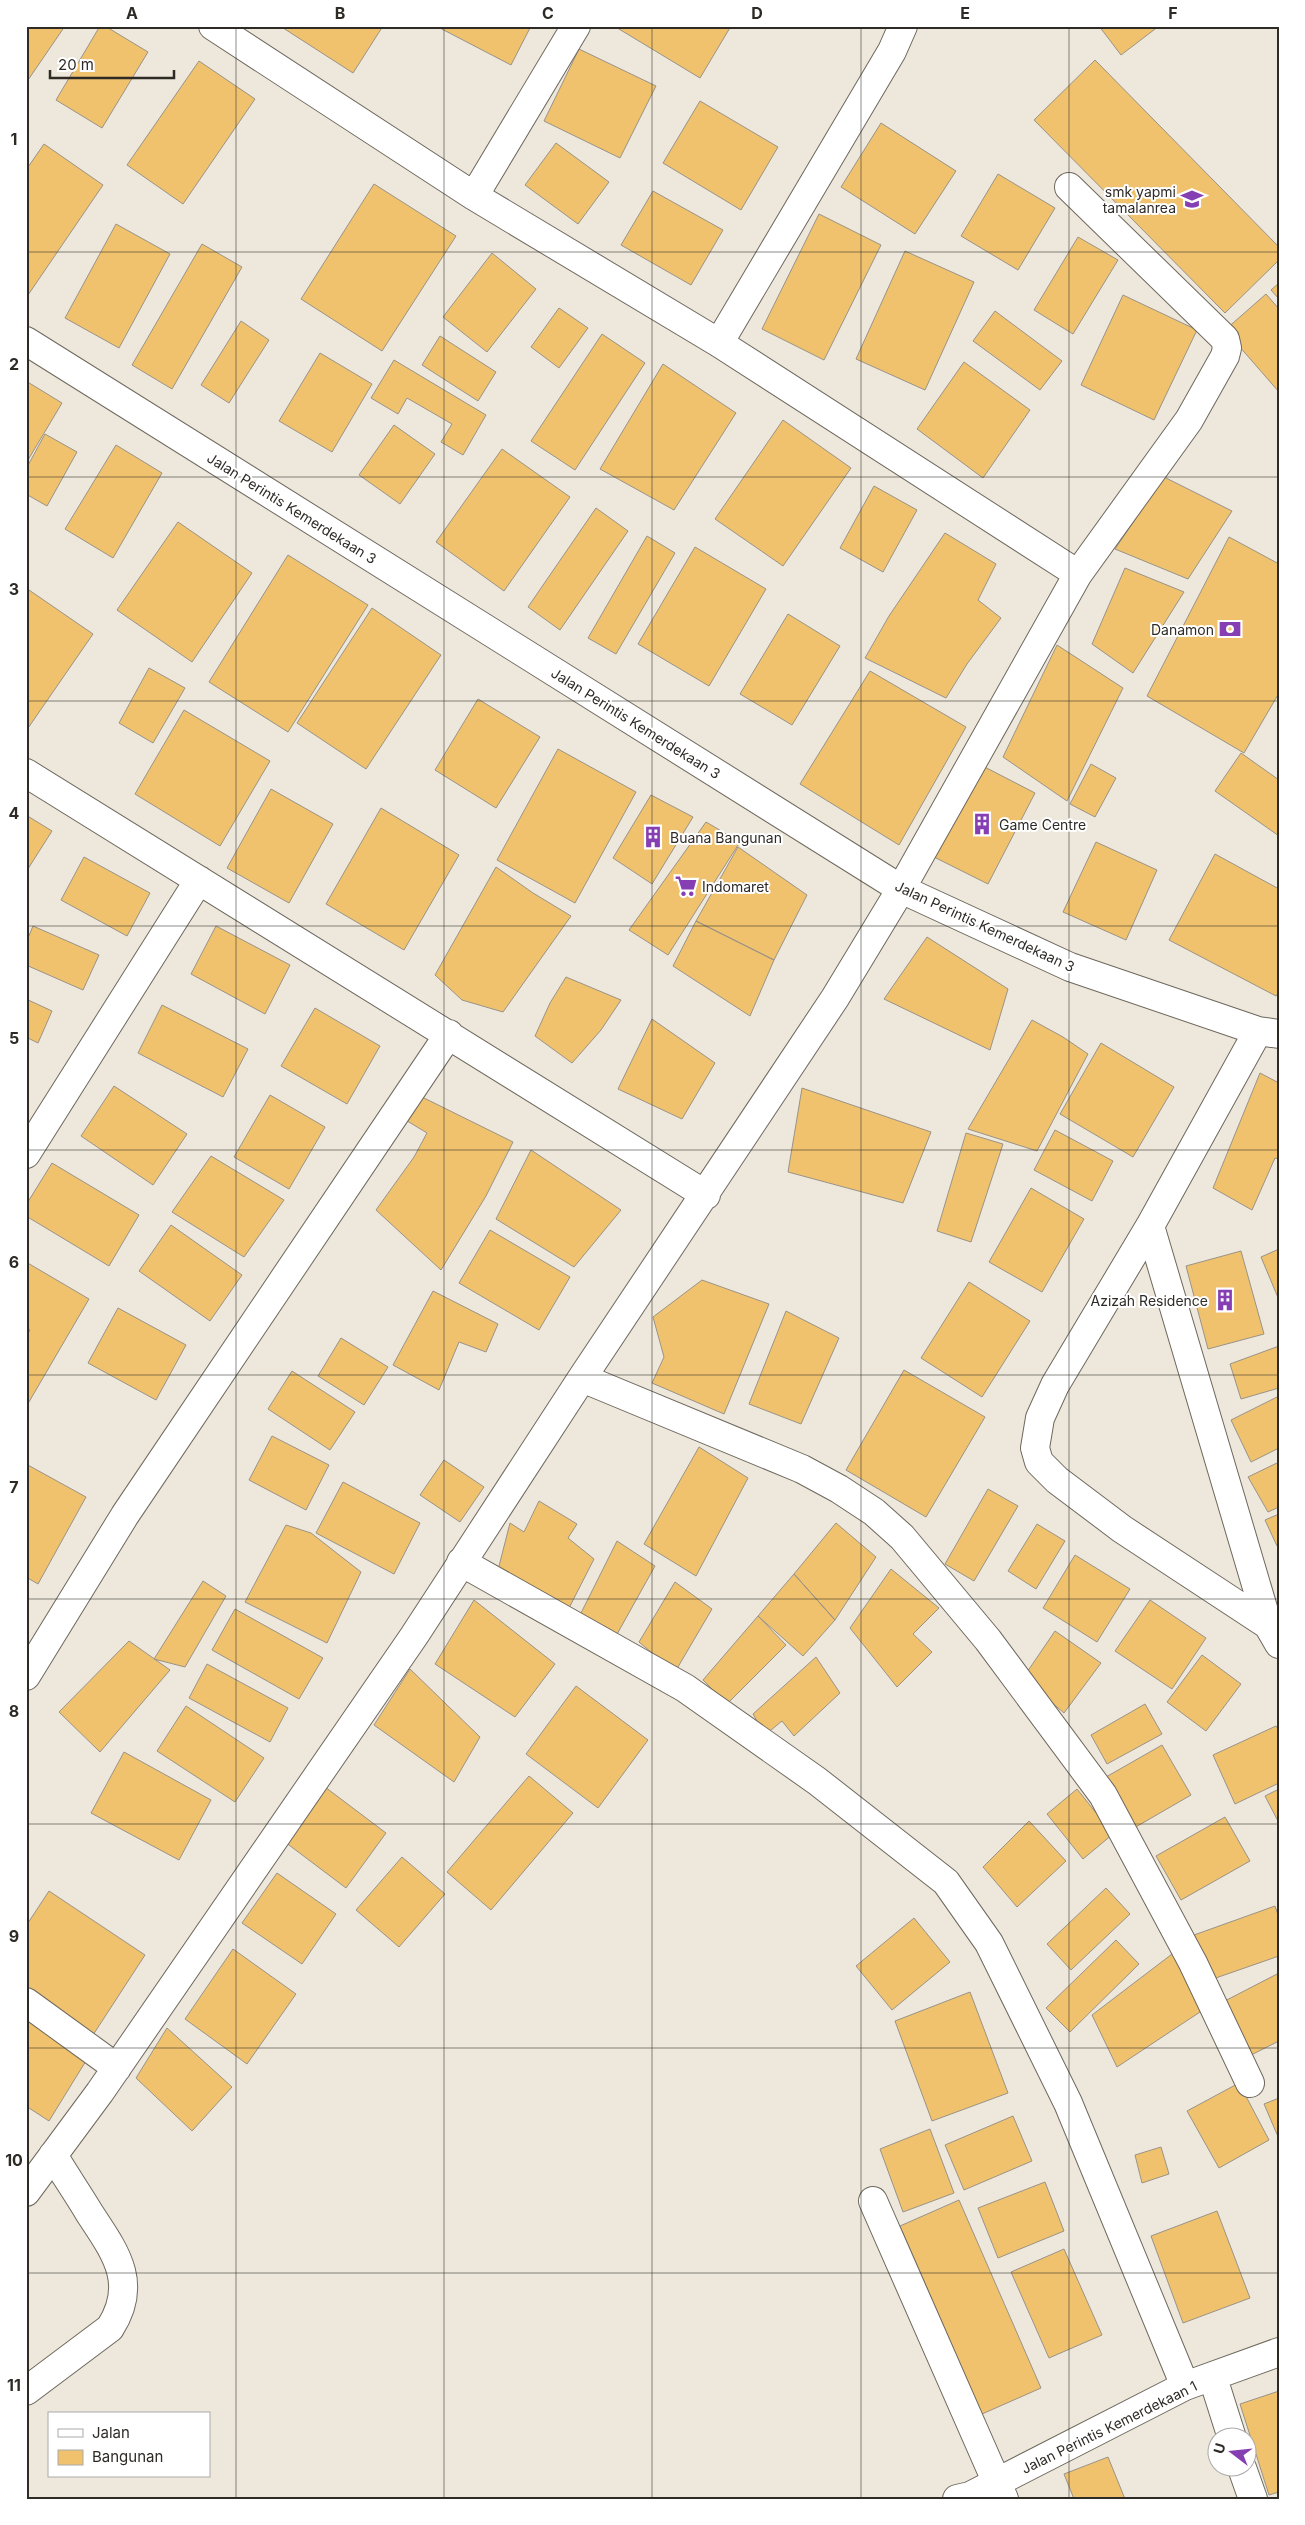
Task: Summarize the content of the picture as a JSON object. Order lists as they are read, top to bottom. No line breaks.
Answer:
{"streets":{"street":["Jalan Perintis Kemerdekaan 3","Jalan Perintis Kemerdekaan 1"]},"places":{"school or university":["smk yapmi tamalanrea"],"bank":["Danamon"],"building":["Game Centre","Buana Bangunan","Azizah Residence"],"supermarket":["Indomaret"]},"legend":["Jalan","Bangunan"],"scale_bar":"20 m","north":"left","grid":{"columns":["A","B","C","D","E","F"],"rows":["1","2","3","4","5","6","7","8","9","10","11"]}}
